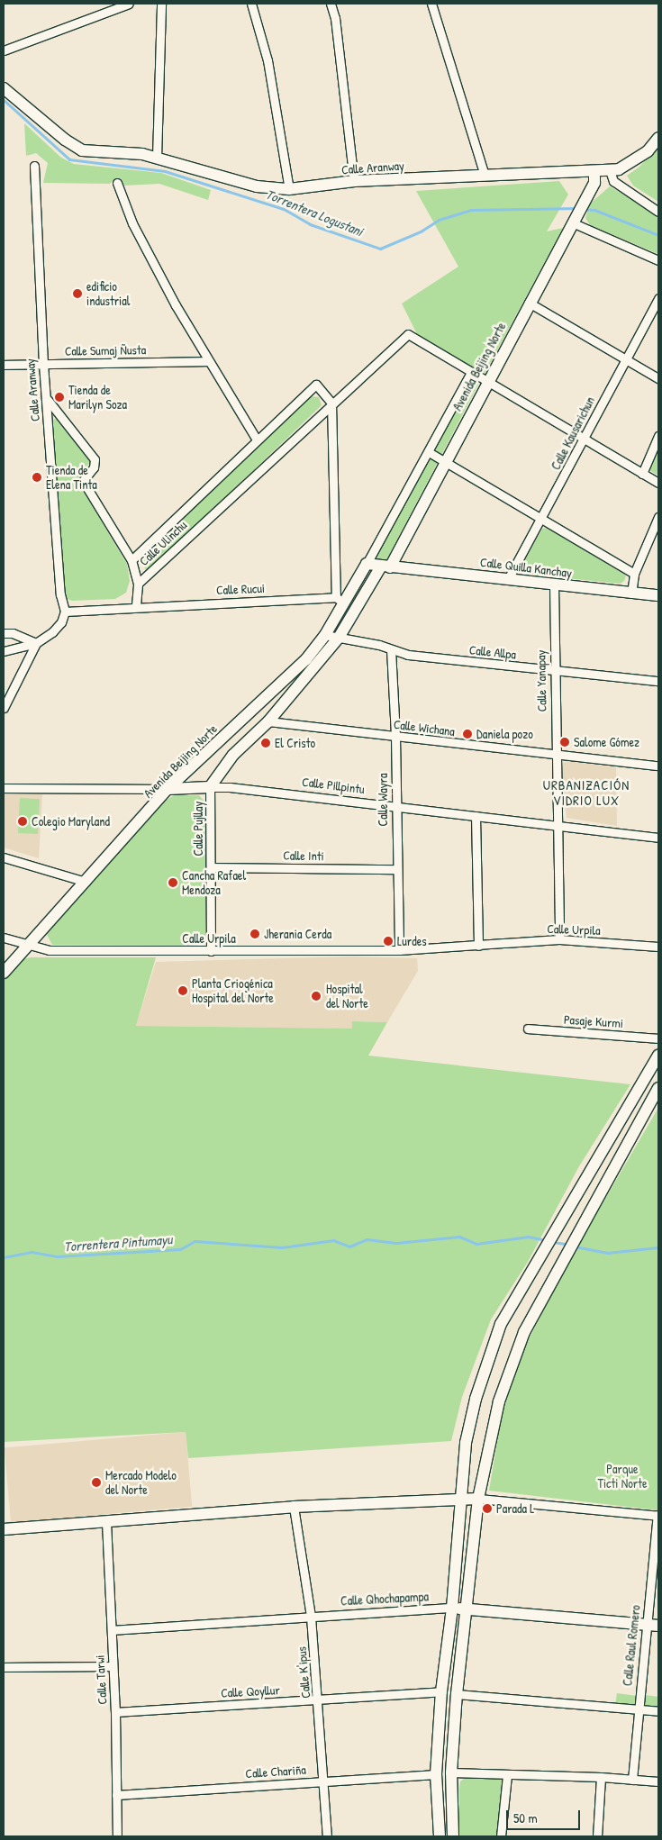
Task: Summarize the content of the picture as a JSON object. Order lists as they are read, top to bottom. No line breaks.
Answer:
{"streets":{"street":["Calle Aranway","Calle Sumaj Ñusta","Avenida Beijing Norte","Calle Kausarichun","Calle Ulinchu","Calle Quilla Kanchay","Calle Rucui","Calle Allpa","Calle Yanapay","Calle Wichana","Calle Pillpintu","Calle Wayra","Calle Pujllay","Calle Inti","Calle Urpila","Pasaje Kurmi","Calle Qhochapampa","Calle Raul Romero","Calle K'ipus","Calle Tarwi","Calle Qoyllur","Calle Chariña"]},"crossings":[["Calle Aranway","Calle Sumaj Ñusta"],["Calle Aranway","Avenida Beijing Norte"],["Avenida Beijing Norte","Calle Ulinchu"],["Avenida Beijing Norte","Calle Quilla Kanchay"],["Avenida Beijing Norte","Calle Rucui"],["Avenida Beijing Norte","Calle Allpa"],["Avenida Beijing Norte","Calle Wichana"],["Avenida Beijing Norte","Calle Pillpintu"],["Avenida Beijing Norte","Calle Pujllay"],["Avenida Beijing Norte","Calle Urpila"],["Calle Kausarichun","Calle Quilla Kanchay"],["Calle Ulinchu","Calle Rucui"],["Calle Quilla Kanchay","Calle Yanapay"],["Calle Allpa","Calle Yanapay"],["Calle Allpa","Calle Wayra"],["Calle Yanapay","Calle Wichana"],["Calle Yanapay","Calle Pillpintu"],["Calle Yanapay","Calle Urpila"],["Calle Wichana","Calle Wayra"],["Calle Pillpintu","Calle Wayra"],["Calle Pillpintu","Calle Pujllay"],["Calle Wayra","Calle Inti"],["Calle Wayra","Calle Urpila"],["Calle Pujllay","Calle Inti"],["Calle Pujllay","Calle Urpila"],["Calle Qhochapampa","Calle Raul Romero"],["Calle Qhochapampa","Calle K'ipus"],["Calle Qhochapampa","Calle Tarwi"],["Calle K'ipus","Calle Qoyllur"],["Calle K'ipus","Calle Chariña"],["Calle Tarwi","Calle Qoyllur"],["Calle Tarwi","Calle Chariña"]],"districts":["URBANIZACIÓN VIDRIO LUX"],"water":["Torrentera Logustani","Torrentera Pintumayu"],"parks":["Parque Ticti Norte"],"places":["edificio industrial","Tienda de Marilyn Soza","Tienda de Elena Tinta","Daniela pozo","Salome Gómez","El Cristo","Colegio Maryland","Cancha Rafael Mendoza","Jherania Cerda","Lurdes","Planta Criogénica Hospital del Norte","Hospital del Norte","Mercado Modelo del Norte","Parada L"],"scale_bar":"50 m"}
